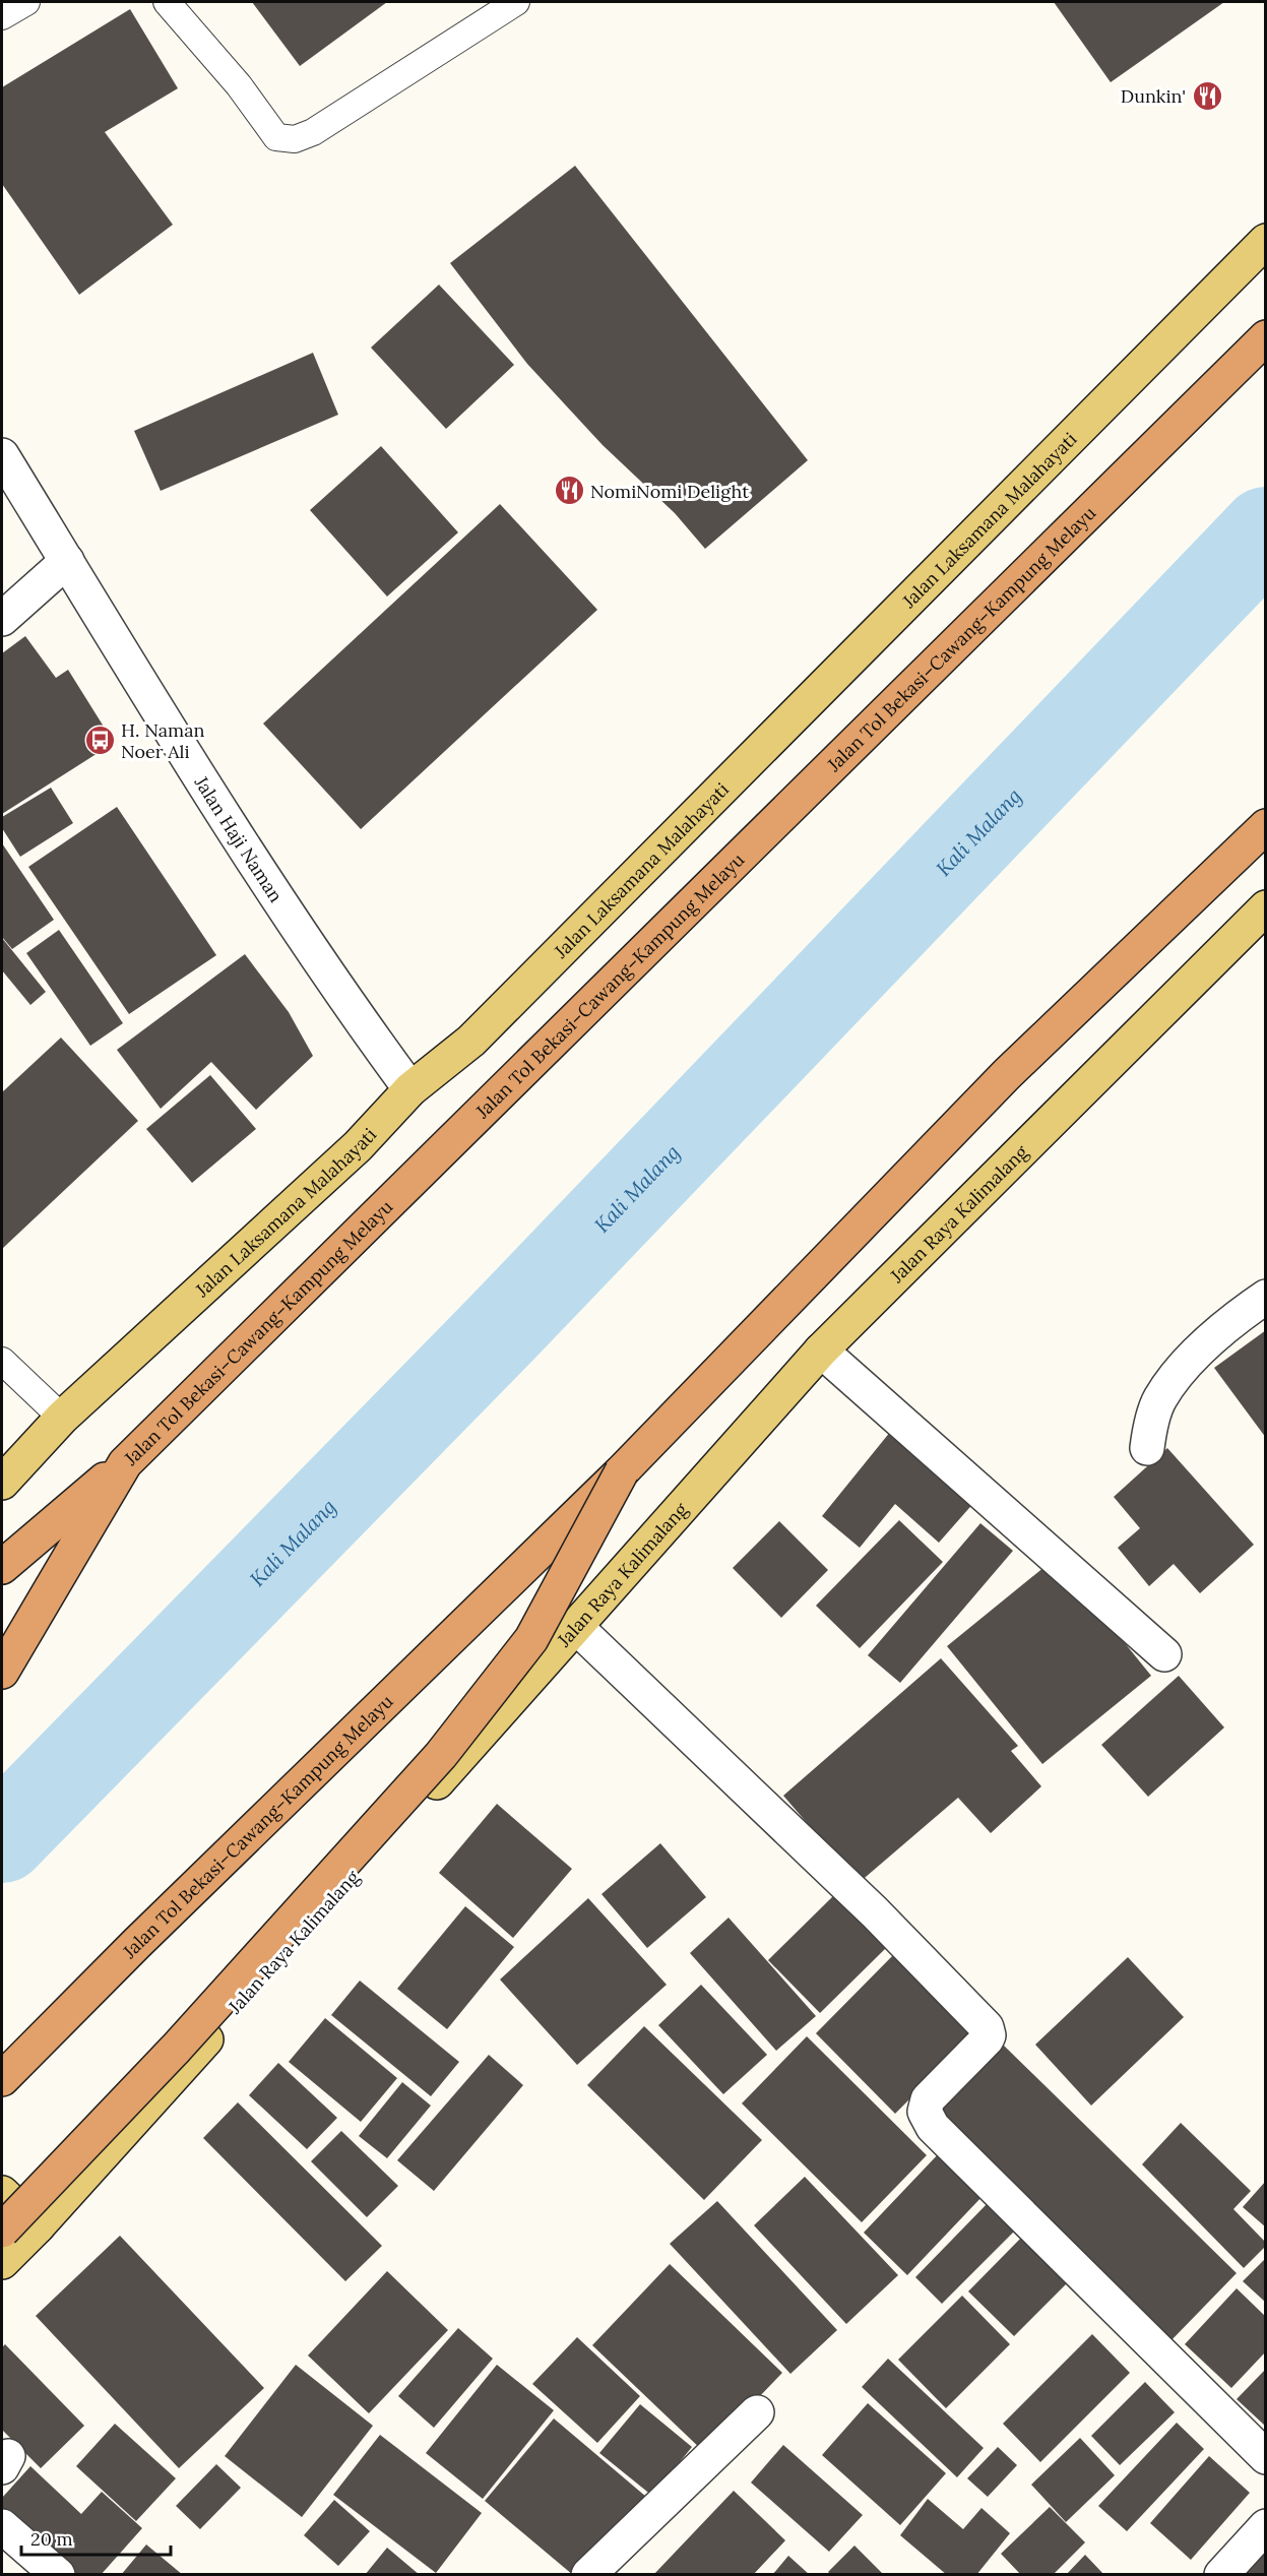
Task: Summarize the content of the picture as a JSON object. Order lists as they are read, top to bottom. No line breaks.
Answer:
{"streets":{"highway":["Jalan Tol Bekasi–Cawang–Kampung Melayu"],"main road":["Jalan Laksamana Malahayati","Jalan Raya Kalimalang"],"street":["Jalan Haji Naman"]},"crossings":[["Jalan Laksamana Malahayati","Jalan Haji Naman"]],"water":["Kali Malang"],"places":{"restaurant":["Dunkin'","NomiNomi Delight"],"bus stop":["H. Naman Noer Ali"]},"scale_bar":"20 m"}
